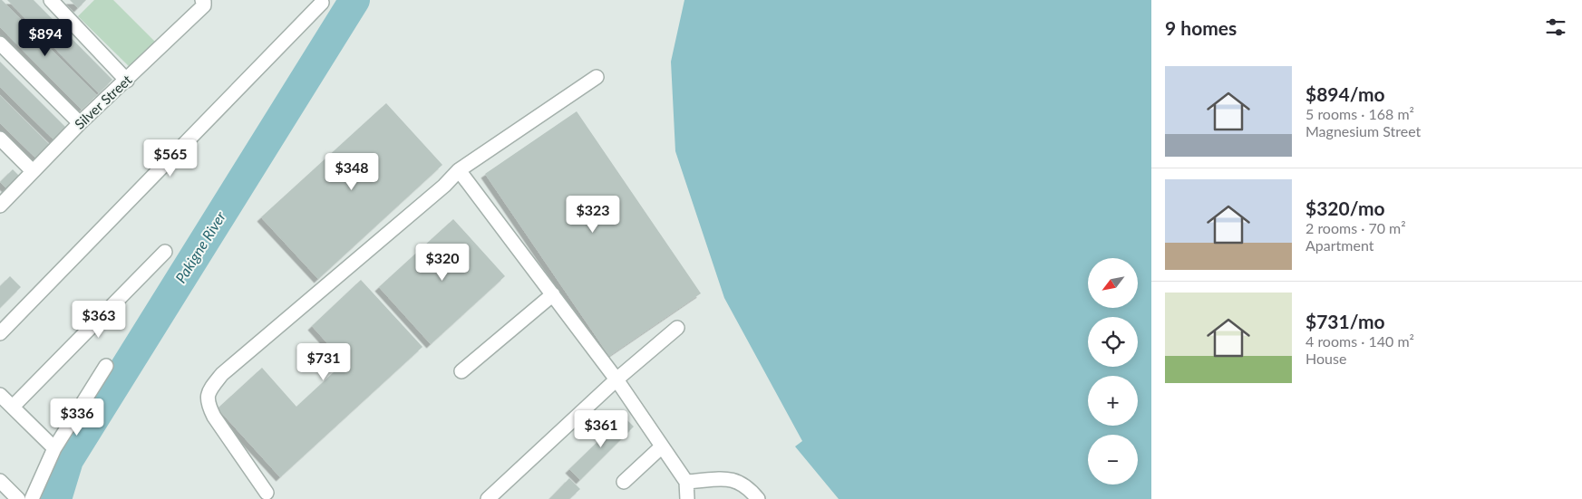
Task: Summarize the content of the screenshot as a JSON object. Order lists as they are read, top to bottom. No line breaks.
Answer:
{"streets":{"street":["Silver Street"]},"water":["Pakigne River"],"north":"bottom left","page":{"heading":"9 homes","price":["$894","$565","$348","$323","$320","$363","$731","$336","$361"],"list":[{"name":"$894/mo","note":"5 rooms · 168 m² · Magnesium Street"},{"name":"$320/mo","note":"2 rooms · 70 m² · Apartment"},{"name":"$731/mo","note":"4 rooms · 140 m² · House"}],"map_buttons":["+","−"]}}
